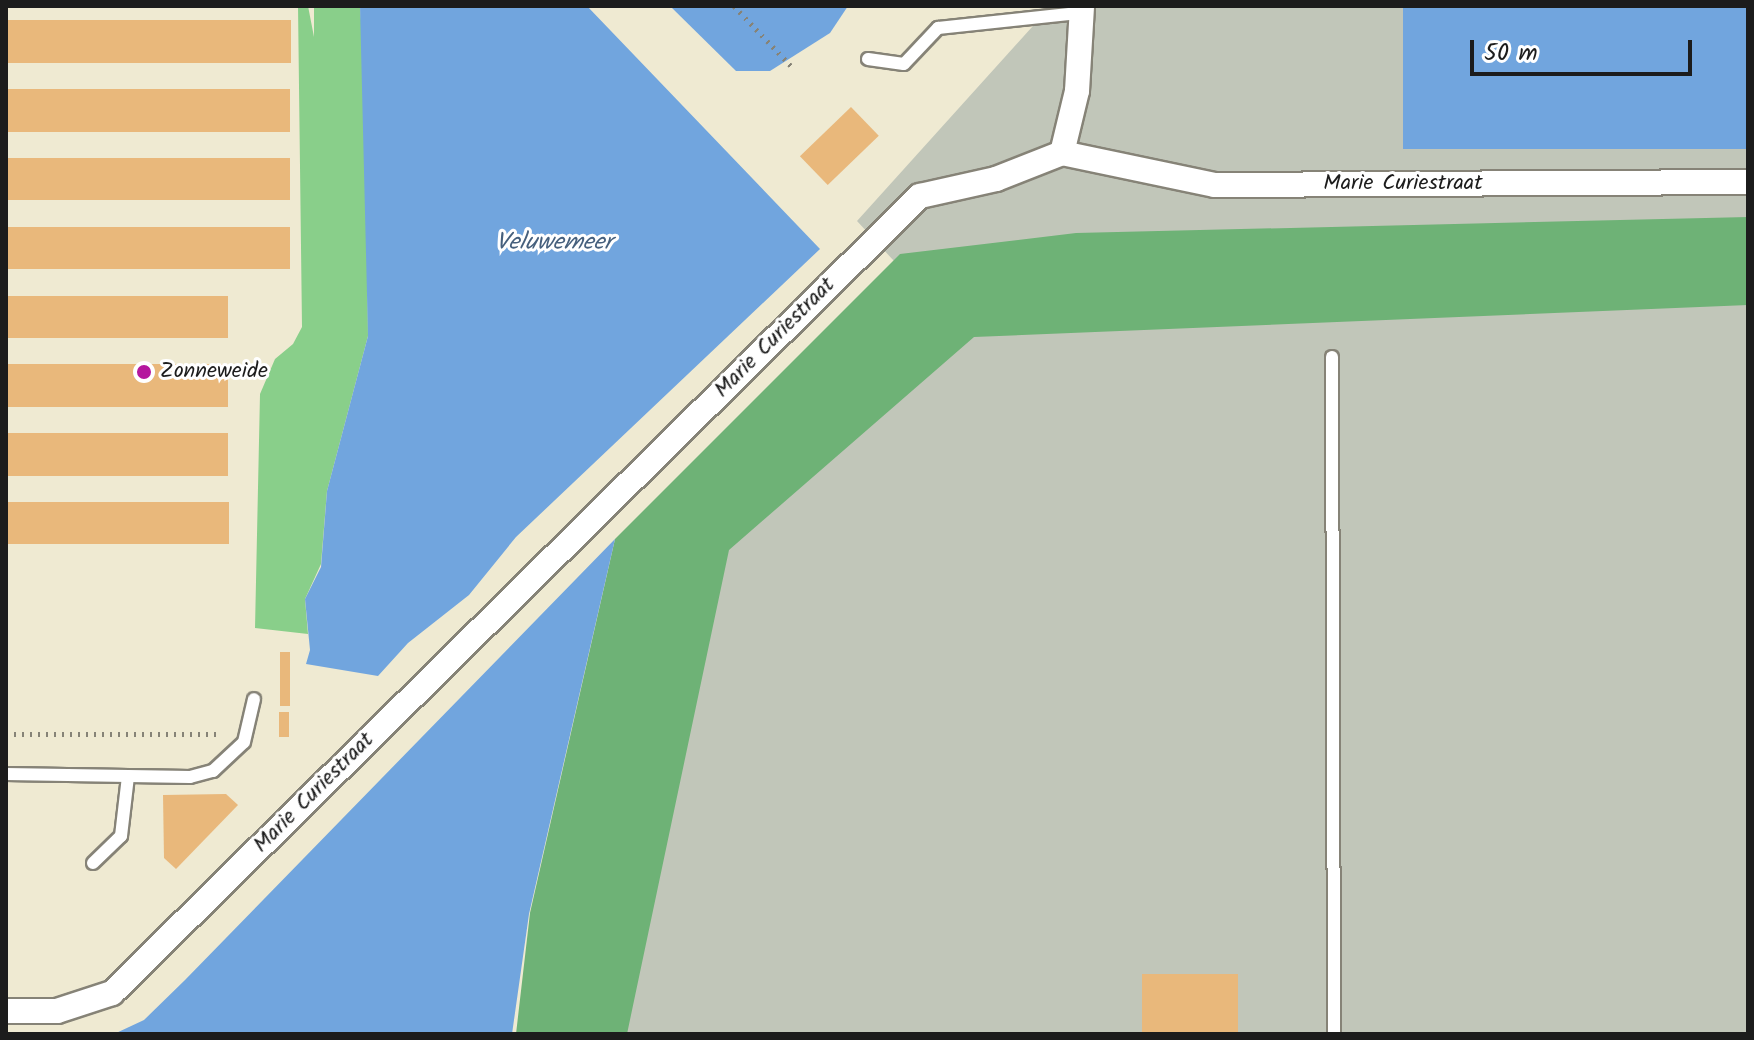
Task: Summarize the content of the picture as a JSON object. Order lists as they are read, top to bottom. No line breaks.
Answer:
{"streets":{"street":["Marie Curiestraat"]},"water":["Veluwemeer"],"places":["Zonneweide"],"scale_bar":"50 m"}
